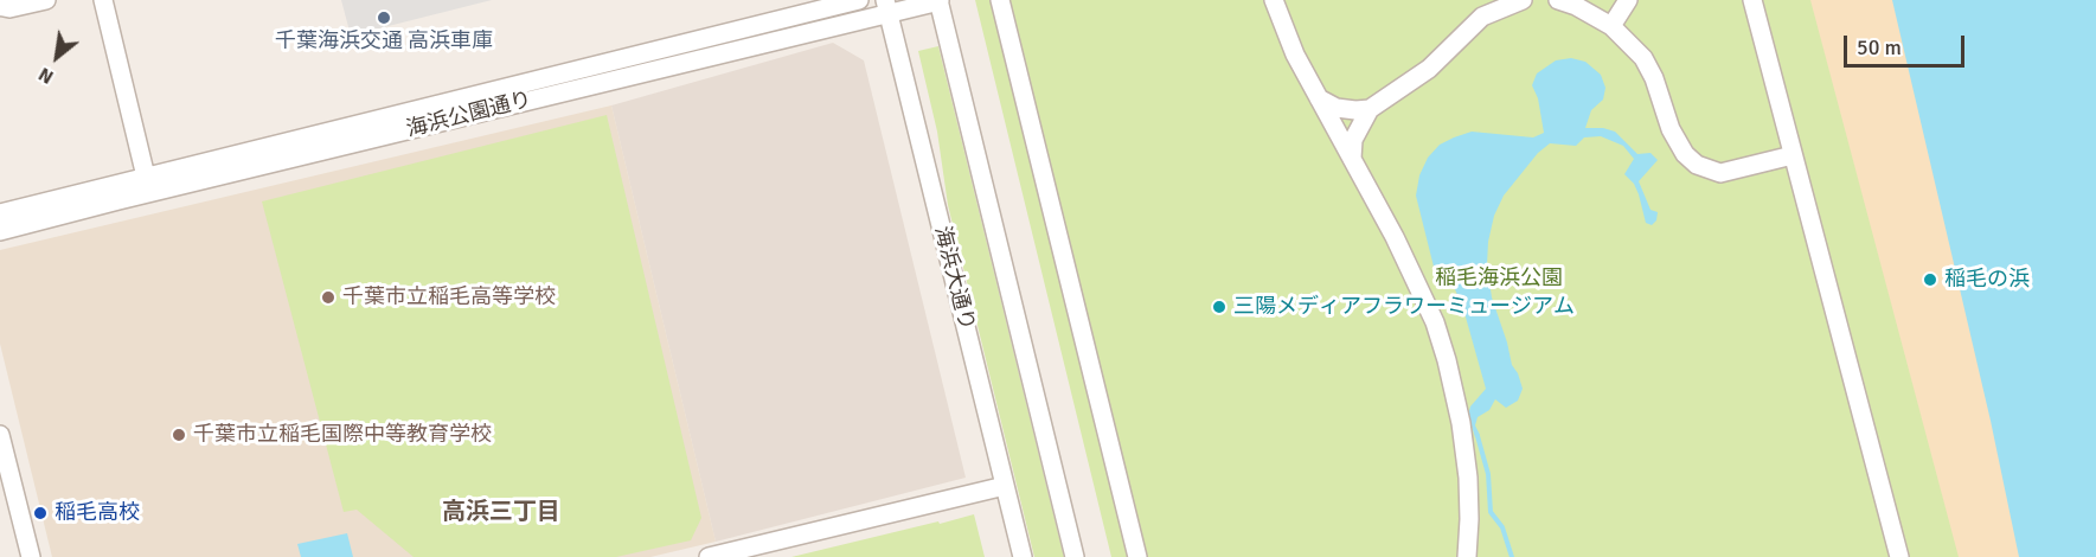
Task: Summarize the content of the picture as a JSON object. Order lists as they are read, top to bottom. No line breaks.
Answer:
{"streets":{"street":["海浜公園通り","海浜大通り"]},"crossings":[["海浜公園通り","海浜大通り"]],"districts":["高浜三丁目"],"parks":["稲毛海浜公園"],"places":["千葉海浜交通 高浜車庫","稲毛の浜","千葉市立稲毛高等学校","三陽メディアフラワーミュージアム","千葉市立稲毛国際中等教育学校","稲毛高校"],"scale_bar":"50 m","north":"bottom left"}
